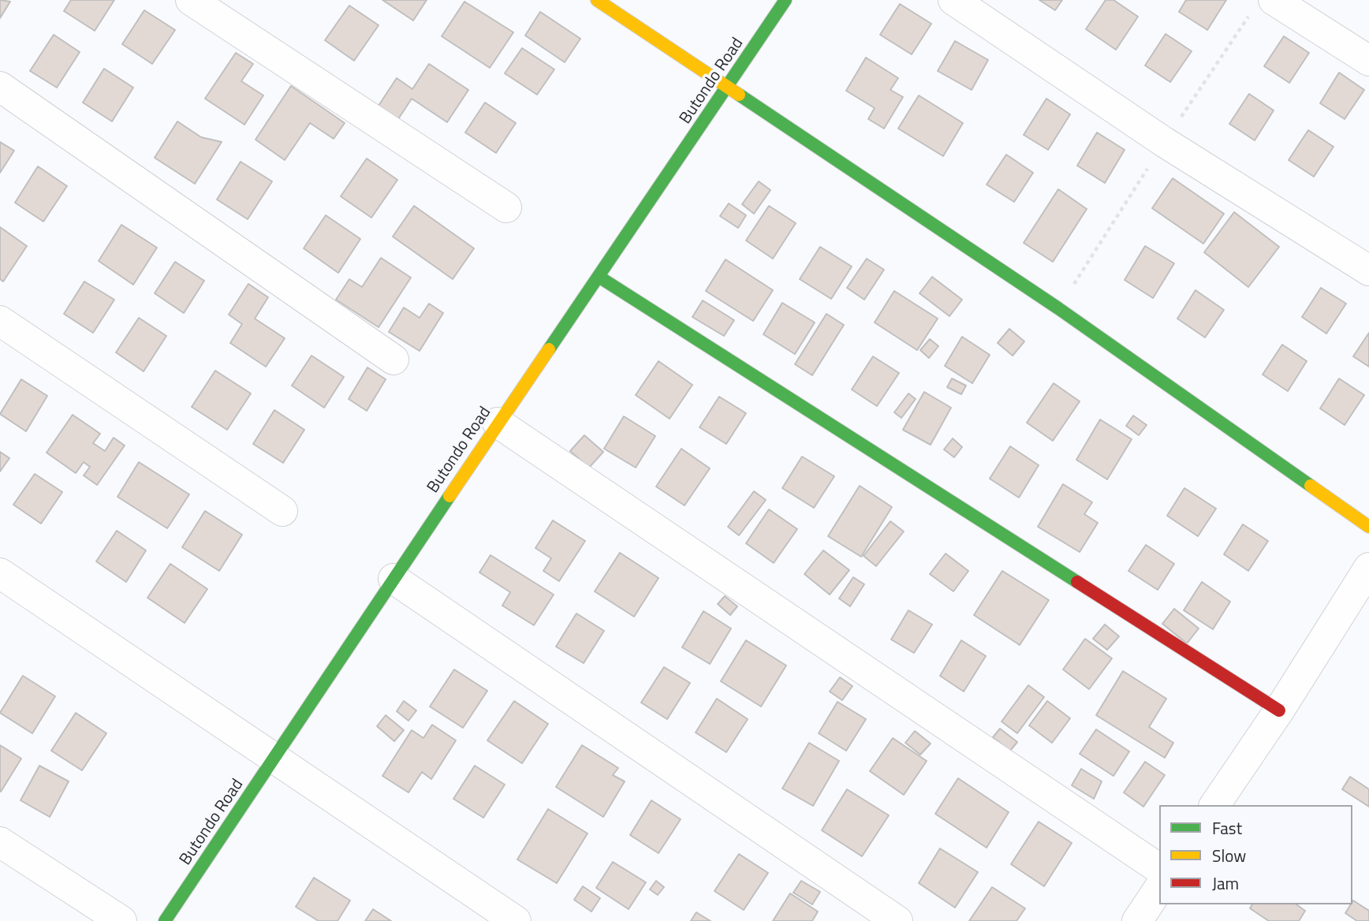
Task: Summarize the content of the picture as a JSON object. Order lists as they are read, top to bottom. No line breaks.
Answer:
{"streets":{"street":["Butondo Road"]},"legend":["Fast","Slow","Jam"]}
